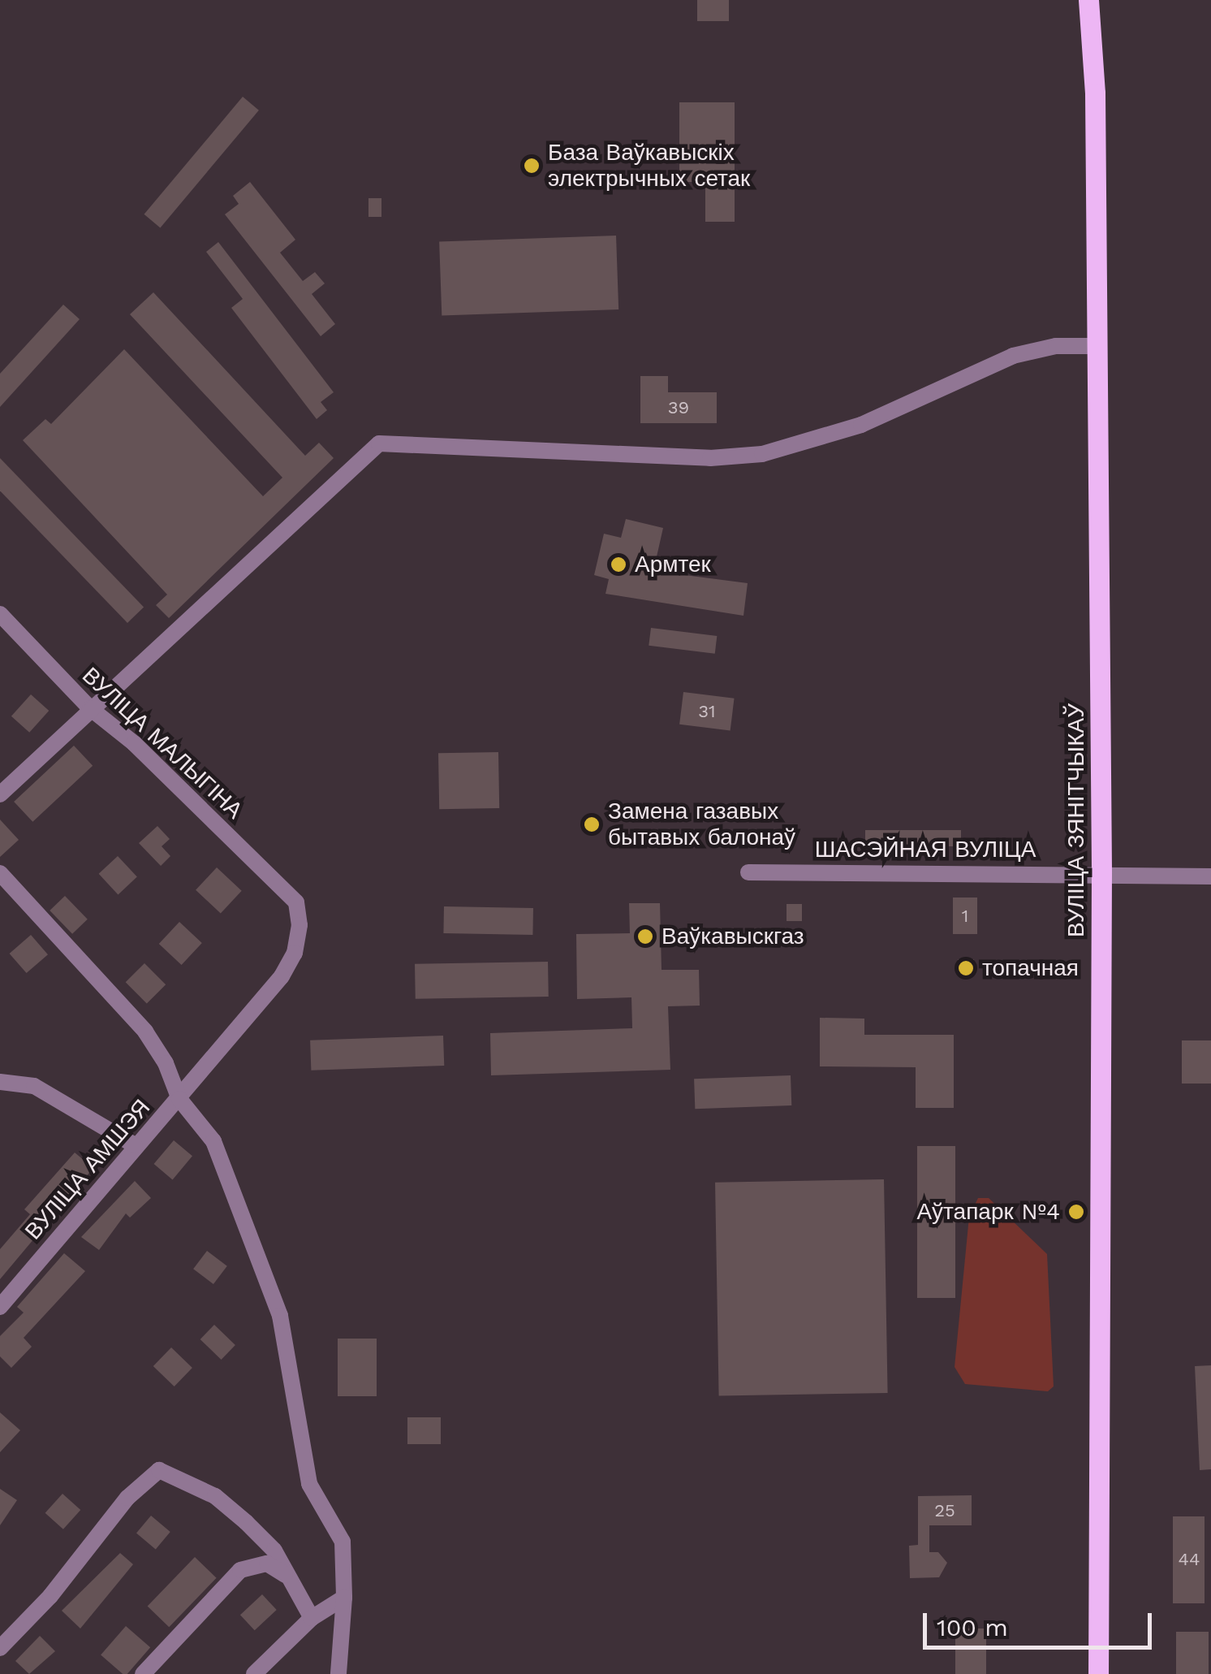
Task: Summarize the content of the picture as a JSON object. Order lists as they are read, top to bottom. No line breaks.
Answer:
{"streets":{"main road":["ВУЛІЦА ЗЯНІТЧЫКАЎ"],"street":["ВУЛІЦА МАЛЫГІНА","ШАСЭЙНАЯ ВУЛІЦА","ВУЛІЦА АМШЭЯ"]},"crossings":[["ВУЛІЦА МАЛЫГІНА","ВУЛІЦА АМШЭЯ"],["ВУЛІЦА ЗЯНІТЧЫКАЎ","ШАСЭЙНАЯ ВУЛІЦА"]],"places":["База Ваўкавыскіх электрычных сетак","Армтек","Замена газавых бытавых балонаў","Ваўкавыскгаз","топачная","Аўтапарк №4"],"house_numbers":["39","31","1","25","44"],"scale_bar":"100 m"}
